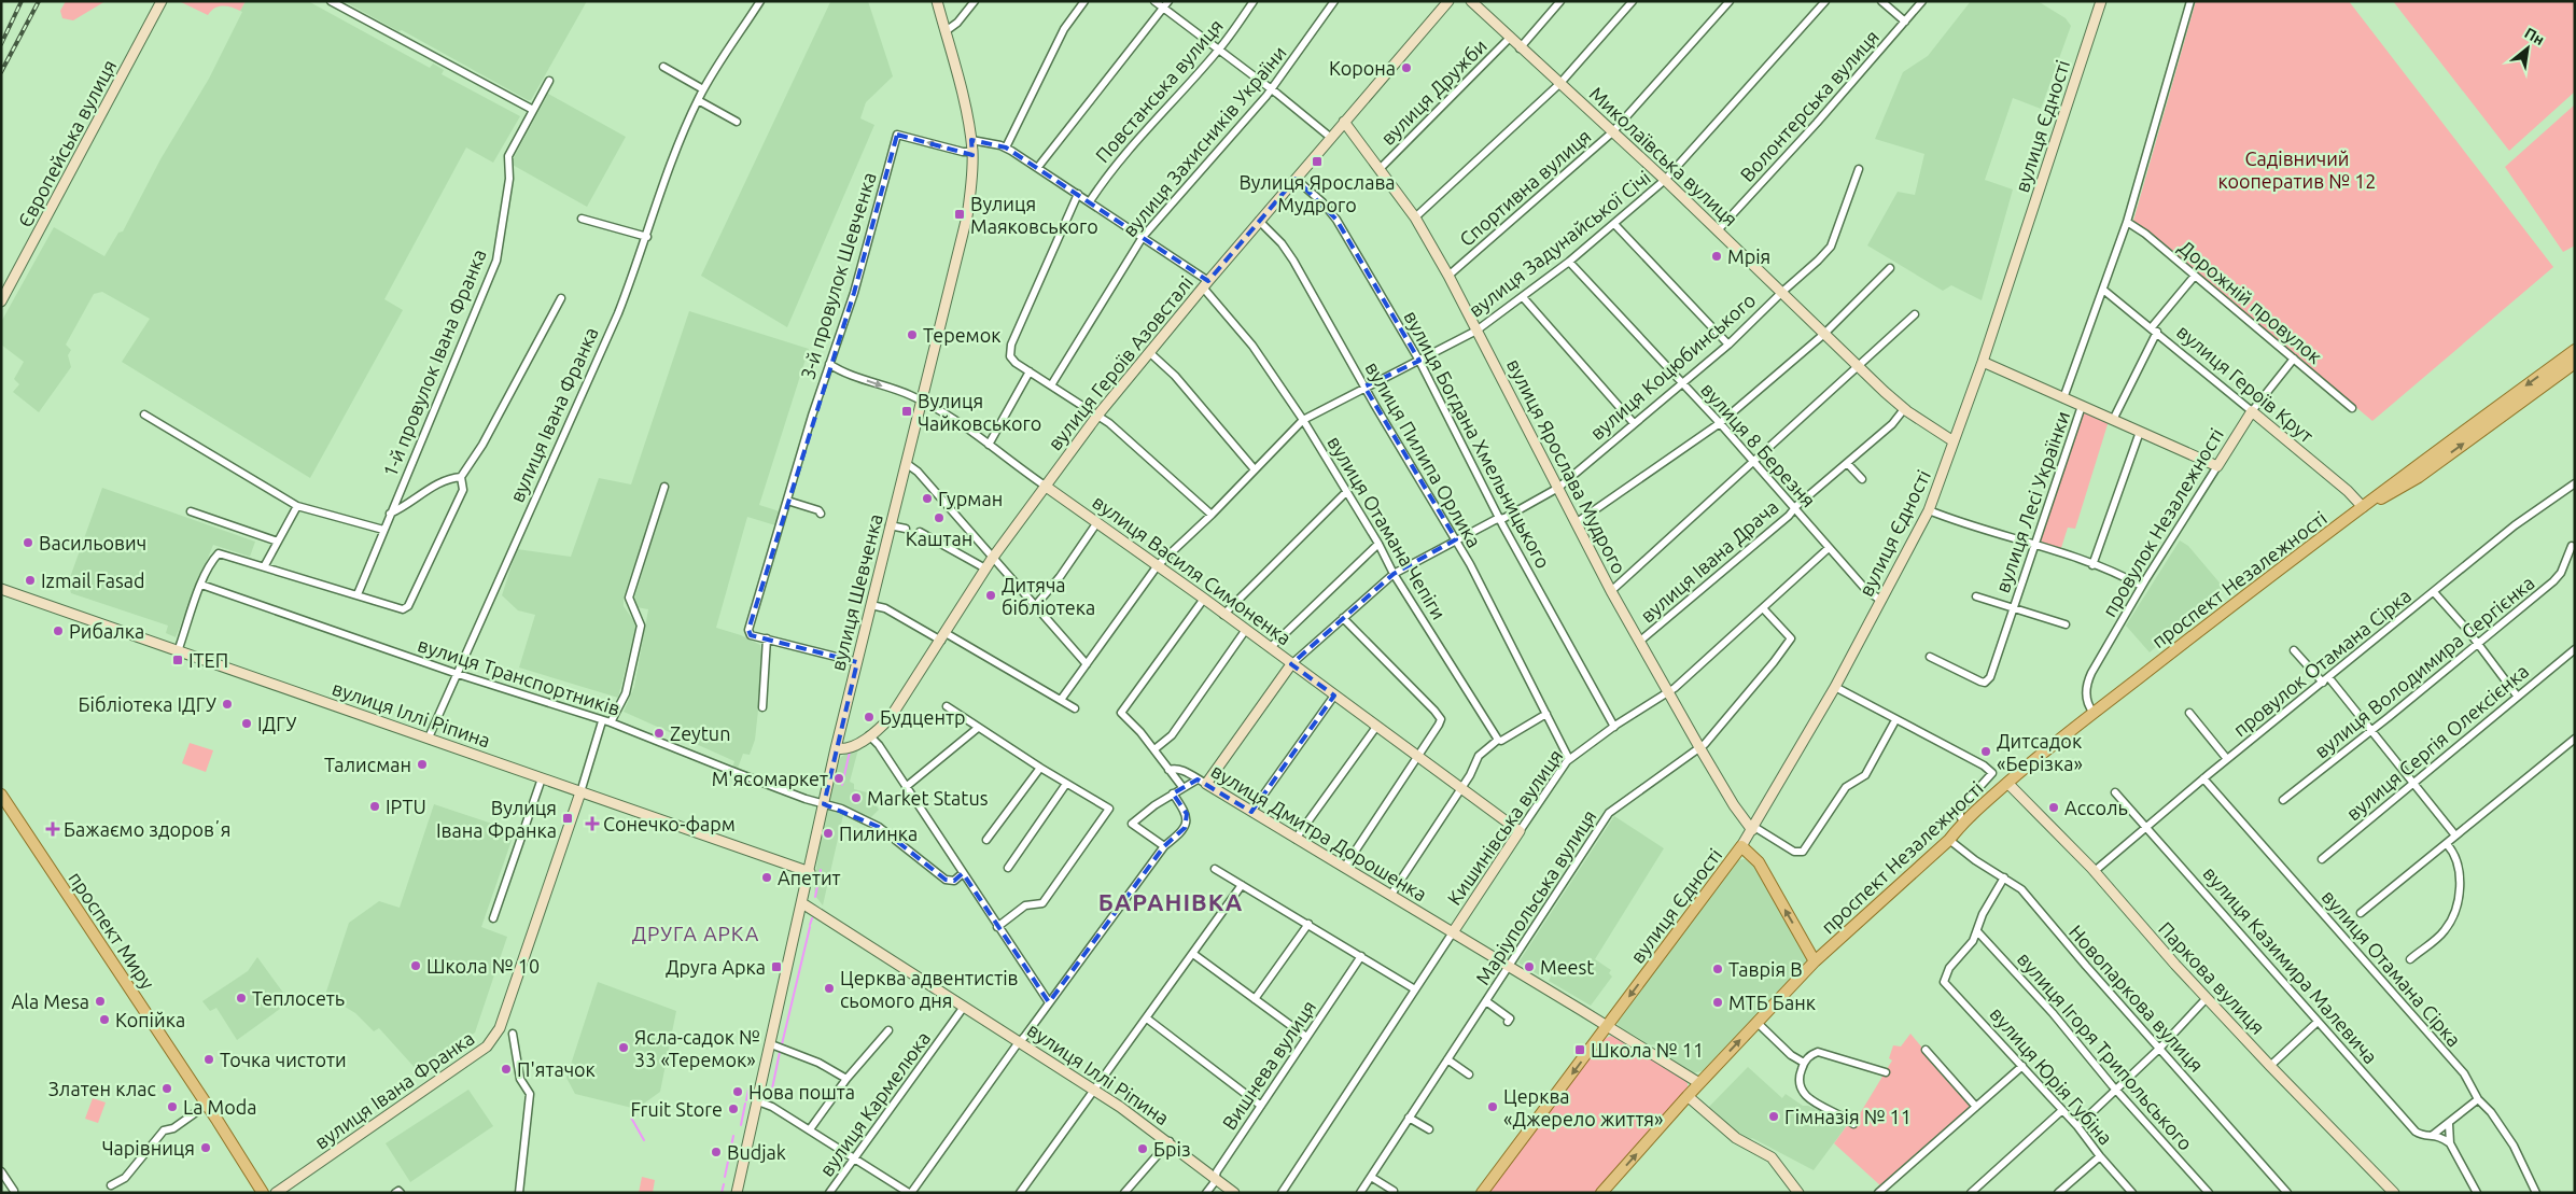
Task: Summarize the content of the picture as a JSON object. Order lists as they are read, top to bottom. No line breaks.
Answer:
{"streets":{"main road":["вулиця Єдності","проспект Незалежності","проспект Миру"],"street":["Повстанська вулиця","вулиця Дружби","Волонтерська вулиця","вулиця Захисників України","Європейська вулиця","Миколаївська вулиця","Спортивна вулиця","вулиця Задунайської Січі","3-й провулок Шевченка","Дорожній провулок","1-й провулок Івана Франка","вулиця Героїв Азовсталі","вулиця Коцюбинського","вулиця Героїв Крут","вулиця Івана Франка","вулиця Богдана Хмельницького","вулиця 8 Березня","вулиця Пилипа Орлика","вулиця Ярослава Мудрого","вулиця Лесі Українки","провулок Незалежності","вулиця Отамана Чепіги","вулиця Івана Драча","вулиця Василя Симоненка","вулиця Шевченка","провулок Отамана Сірка","вулиця Володимира Сергієнка","вулиця Транспортників","вулиця Іллі Ріпина","вулиця Сергія Олексієнка","Кишинівська вулиця","вулиця Дмитра Дорошенка","Маріупольська вулиця","вулиця Казимира Малевича","вулиця Отамана Сірка","Паркова вулиця","Новопаркова вулиця","вулиця Ігоря Трипольського","Вишнева вулиця","вулиця Юрія Губіна","вулиця Кармелюка"]},"crossings":[["Повстанська вулиця","вулиця Отамана Чепіги"],["вулиця Дружби","Миколаївська вулиця"],["вулиця Дружби","вулиця Ярослава Мудрого"],["Волонтерська вулиця","Миколаївська вулиця"],["вулиця Єдності","Миколаївська вулиця"],["вулиця Єдності","вулиця 8 Березня"],["вулиця Єдності","вулиця Ярослава Мудрого"],["вулиця Єдності","вулиця Дмитра Дорошенка"],["вулиця Захисників України","вулиця Отамана Чепіги"],["Миколаївська вулиця","Спортивна вулиця"],["Миколаївська вулиця","вулиця Задунайської Січі"],["Миколаївська вулиця","вулиця Коцюбинського"],["Миколаївська вулиця","вулиця Івана Драча"],["Спортивна вулиця","вулиця Ярослава Мудрого"],["вулиця Задунайської Січі","вулиця Богдана Хмельницького"],["вулиця Задунайської Січі","вулиця 8 Березня"],["вулиця Задунайської Січі","вулиця Пилипа Орлика"],["вулиця Задунайської Січі","вулиця Ярослава Мудрого"],["вулиця Задунайської Січі","вулиця Отамана Чепіги"],["вулиця Задунайської Січі","вулиця Василя Симоненка"],["3-й провулок Шевченка","вулиця Василя Симоненка"],["3-й провулок Шевченка","вулиця Шевченка"],["Дорожній провулок","провулок Незалежності"],["вулиця Героїв Азовсталі","вулиця Богдана Хмельницького"],["вулиця Героїв Азовсталі","вулиця Пилипа Орлика"],["вулиця Героїв Азовсталі","вулиця Ярослава Мудрого"],["вулиця Героїв Азовсталі","вулиця Отамана Чепіги"],["вулиця Героїв Азовсталі","вулиця Василя Симоненка"],["вулиця Героїв Азовсталі","вулиця Шевченка"],["вулиця Коцюбинського","вулиця Богдана Хмельницького"],["вулиця Коцюбинського","вулиця 8 Березня"],["вулиця Коцюбинського","вулиця Пилипа Орлика"],["вулиця Коцюбинського","вулиця Ярослава Мудрого"],["вулиця Коцюбинського","вулиця Отамана Чепіги"],["вулиця Коцюбинського","вулиця Василя Симоненка"],["вулиця Коцюбинського","вулиця Дмитра Дорошенка"],["вулиця Героїв Крут","провулок Незалежності"],["вулиця Героїв Крут","проспект Незалежності"],["вулиця Івана Франка","вулиця Транспортників"],["вулиця Івана Франка","вулиця Іллі Ріпина"],["вулиця Богдана Хмельницького","Кишинівська вулиця"],["вулиця 8 Березня","вулиця Івана Драча"],["вулиця 8 Березня","Кишинівська вулиця"],["вулиця Пилипа Орлика","Кишинівська вулиця"],["вулиця Ярослава Мудрого","вулиця Івана Драча"],["вулиця Ярослава Мудрого","Кишинівська вулиця"],["вулиця Ярослава Мудрого","Маріупольська вулиця"],["провулок Незалежності","проспект Незалежності"],["вулиця Отамана Чепіги","вулиця Шевченка"],["вулиця Василя Симоненка","вулиця Шевченка"],["вулиця Василя Симоненка","Кишинівська вулиця"],["проспект Незалежності","вулиця Дмитра Дорошенка"],["проспект Незалежності","Паркова вулиця"],["проспект Незалежності","Новопаркова вулиця"],["вулиця Шевченка","вулиця Транспортників"],["вулиця Шевченка","вулиця Іллі Ріпина"],["провулок Отамана Сірка","вулиця Казимира Малевича"],["провулок Отамана Сірка","вулиця Отамана Сірка"],["провулок Отамана Сірка","Паркова вулиця"],["вулиця Іллі Ріпина","Вишнева вулиця"],["вулиця Іллі Ріпина","вулиця Кармелюка"],["Кишинівська вулиця","вулиця Дмитра Дорошенка"],["Кишинівська вулиця","Маріупольська вулиця"],["вулиця Дмитра Дорошенка","Маріупольська вулиця"],["вулиця Ігоря Трипольського","вулиця Юрія Губіна"]],"one_way":["3-й провулок Шевченка"],"districts":["БАРАНІВКА","ДРУГА АРКА"],"parks":["Садівничий кооператив № 12"],"places":{"other":["Корона","Мрія","Теремок","Гурман","Каштан","Васильович","Izmail Fasad","Дитяча бібліотека","Рибалка","Бібліотека ІДГУ","Будцентр","ІДГУ","Zeytun","Дитсадок «Берізка»","Талисман","М'ясомаркет","Market Status","IPTU","Ассоль","Пилинка","Апетит","Школа № 10","Meest","Таврія В","Церква адвентистів сьомого дня","Теплосеть","Ala Mesa","МТБ Банк","Копійка","Ясла-садок № 33 «Теремок»","Точка чистоти","П'ятачок","Златен клас","Нова пошта","La Moda","Церква «Джерело життя»","Fruit Store","Гімназія № 11","Чарівниця","Бріз","Budjak"],"transit":["Вулиця Ярослава Мудрого","Вулиця Маяковського","Вулиця Чайковського","ІТЕП","Вулиця Івана Франка","Друга Арка","Школа № 11"],"health":["Сонечко-фарм","Бажаємо здоровʼя"]},"north":"top right"}
